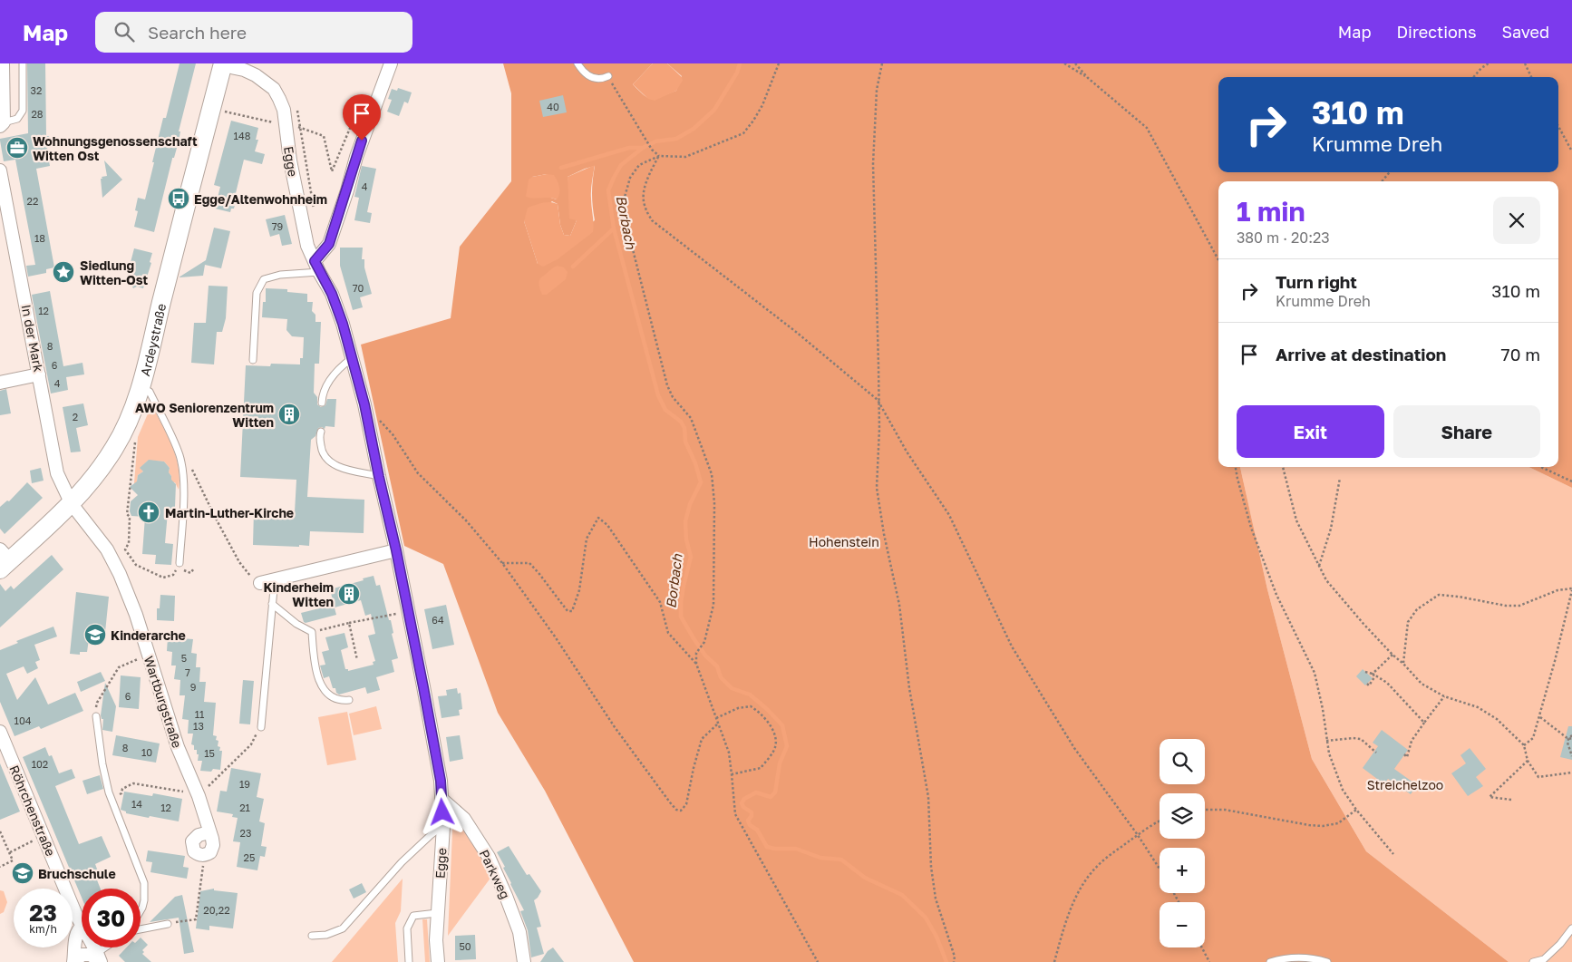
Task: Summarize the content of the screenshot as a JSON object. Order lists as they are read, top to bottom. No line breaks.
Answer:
{"streets":{"main road":["Ardeystraße"],"street":["Egge","In der Mark","Wartburgstraße","Röhrchenstraße","Parkweg"]},"crossings":[["Egge","Ardeystraße"],["Egge","Parkweg"],["In der Mark","Ardeystraße"],["In der Mark","Wartburgstraße"],["Ardeystraße","Wartburgstraße"]],"water":["Borbach"],"parks":["Hohenstein","Streichelzoo"],"places":{"office":["Wohnungsgenossenschaft Witten Ost"],"bus stop":["Egge/Altenwohnheim"],"place":["Siedlung Witten-Ost"],"building":["AWO Seniorenzentrum Witten","Kinderheim Witten"],"church":["Martin-Luther-Kirche"],"school or university":["Kinderarche","Bruchschule"]},"house_numbers":["32","40","28","148","4","22","79","18","70","12","8","6","4","2","64","5","7","9","6","11","104","13","8","10","15","102","19","14","12","21","23","25","20,22","50"],"page":{"header":"Map","search":"Search here","nav":["Map","Directions","Saved"],"turn":["310 m","Krumme Dreh"],"heading":["1 min","380 m · 20:23"],"list":[{"name":"Turn right","note":"Krumme Dreh","value":"310 m"},{"name":"Arrive at destination","value":"70 m"}],"buttons":["Exit","Share"],"map_buttons":["+","−"],"speed":"23 km/h","limit":"30"}}
